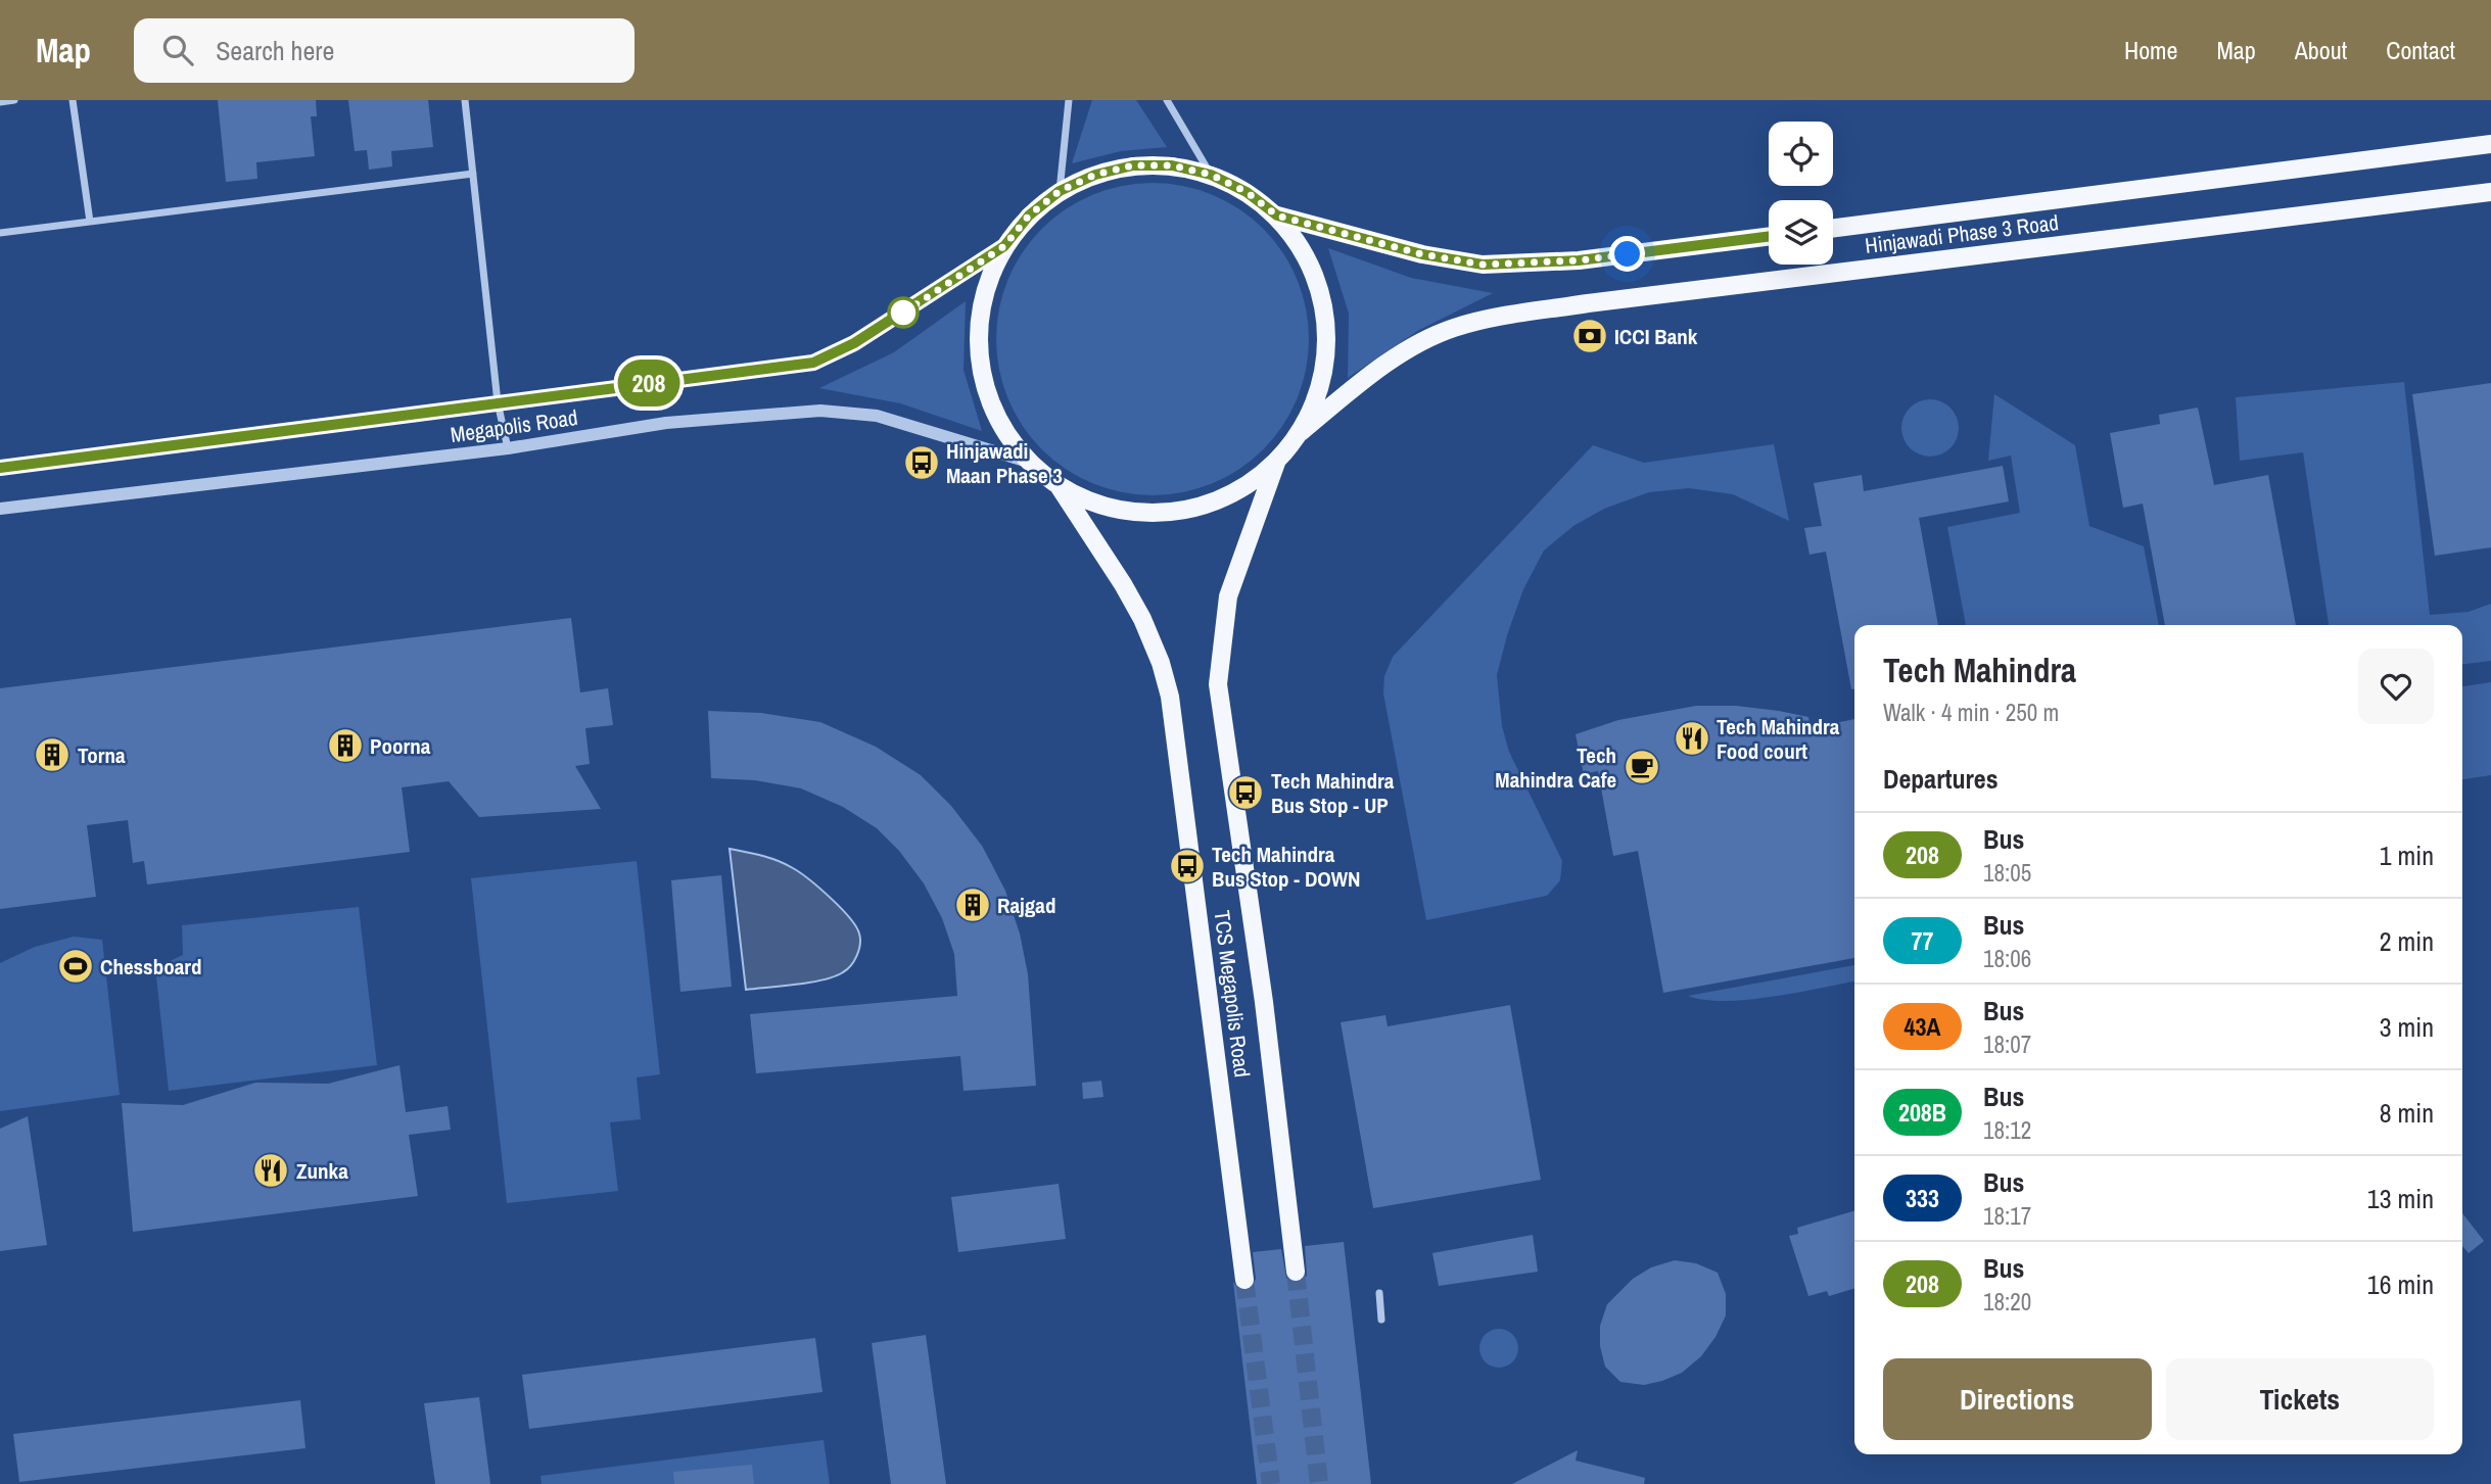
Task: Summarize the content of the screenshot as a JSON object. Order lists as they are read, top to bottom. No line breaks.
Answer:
{"streets":{"main road":["Hinjawadi Phase 3 Road","TCS Megapolis Road"],"street":["Megapolis Road"]},"places":{"bank":["ICCI Bank"],"bus stop":["Hinjawadi Maan Phase 3","Tech Mahindra Bus Stop - UP","Tech Mahindra Bus Stop - DOWN"],"restaurant":["Tech Mahindra Food court","Zunka"],"building":["Poorna","Torna","Rajgad"],"cafe":["Tech Mahindra Cafe"],"sports":["Chessboard"]},"lines":["bus line 208"],"page":{"header":"Map","search":"Search here","nav":["Home","Map","About","Contact"],"on_map":"208","heading":[["Tech Mahindra","Walk · 4 min · 250 m"],"Departures"],"list":[{"mark":"208","name":"Bus","note":"18:05","value":"1 min"},{"mark":"77","name":"Bus","note":"18:06","value":"2 min"},{"mark":"43A","name":"Bus","note":"18:07","value":"3 min"},{"mark":"208B","name":"Bus","note":"18:12","value":"8 min"},{"mark":"333","name":"Bus","note":"18:17","value":"13 min"},{"mark":"208","name":"Bus","note":"18:20","value":"16 min"}],"buttons":["Directions","Tickets"]}}
